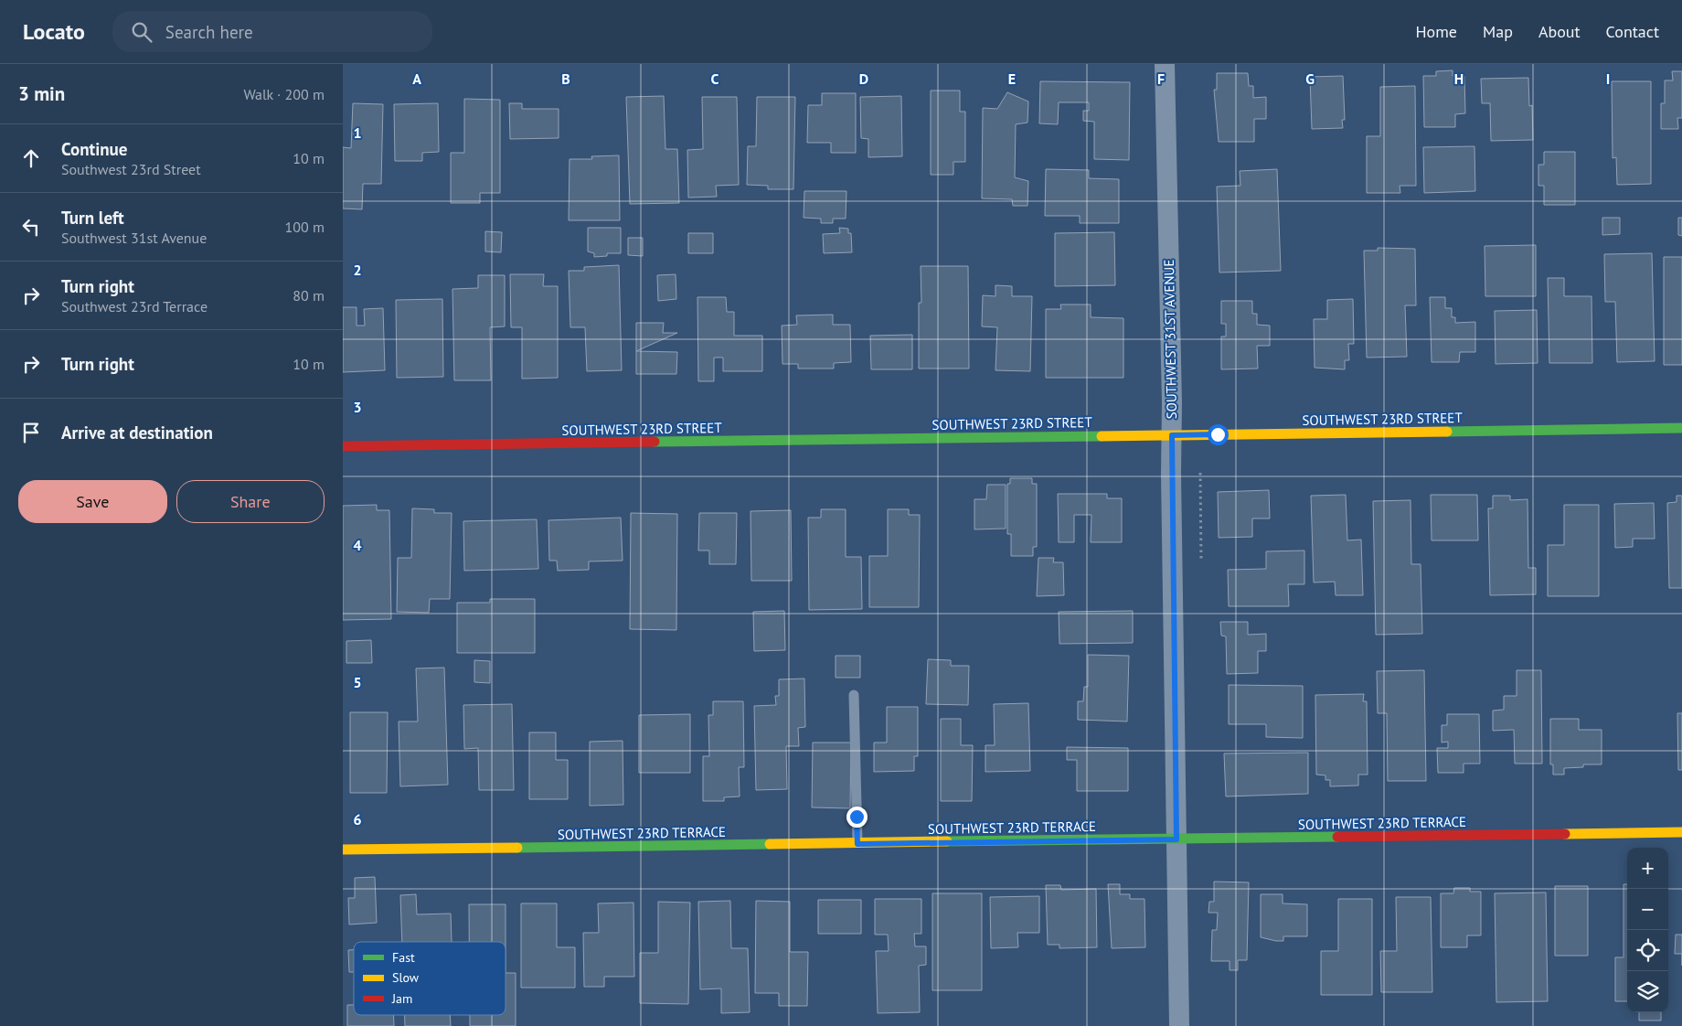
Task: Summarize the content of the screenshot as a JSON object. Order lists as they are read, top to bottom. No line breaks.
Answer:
{"streets":{"street":["SOUTHWEST 31ST AVENUE","SOUTHWEST 23RD STREET","SOUTHWEST 23RD TERRACE"]},"crossings":[["SOUTHWEST 31ST AVENUE","SOUTHWEST 23RD STREET"],["SOUTHWEST 31ST AVENUE","SOUTHWEST 23RD TERRACE"]],"legend":["Fast","Slow","Jam"],"page":{"header":"Locato","search":"Search here","nav":["Home","Map","About","Contact"],"heading":["3 min","Walk · 200 m"],"list":[["Continue","Southwest 23rd Street","10 m"],["Turn left","Southwest 31st Avenue","100 m"],["Turn right","Southwest 23rd Terrace","80 m"],["Turn right","10 m"],"Arrive at destination"],"buttons":["Save","Share"],"map_buttons":["+","−"]},"grid":{"columns":["A","B","C","D","E","F","G","H","I"],"rows":["1","2","3","4","5","6"]}}
